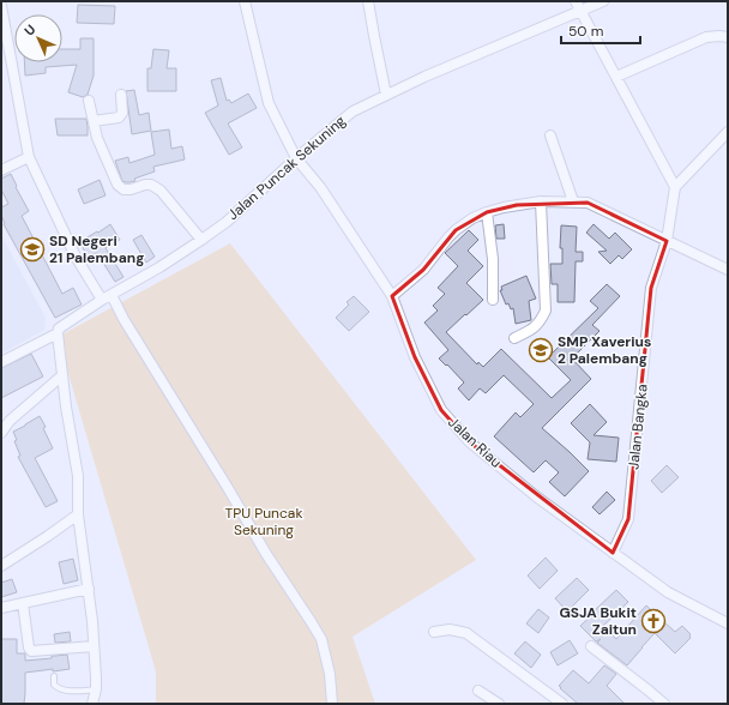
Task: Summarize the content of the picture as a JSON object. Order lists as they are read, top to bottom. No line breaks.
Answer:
{"streets":{"street":["Jalan Puncak Sekuning","Jalan Bangka","Jalan Riau"]},"crossings":[["Jalan Puncak Sekuning","Jalan Riau"],["Jalan Bangka","Jalan Riau"]],"parks":["TPU Puncak Sekuning"],"places":{"school or university":["SD Negeri 21 Palembang","SMP Xaverius 2 Palembang"],"church":["GSJA Bukit Zaitun"]},"scale_bar":"50 m","north":"top left"}
